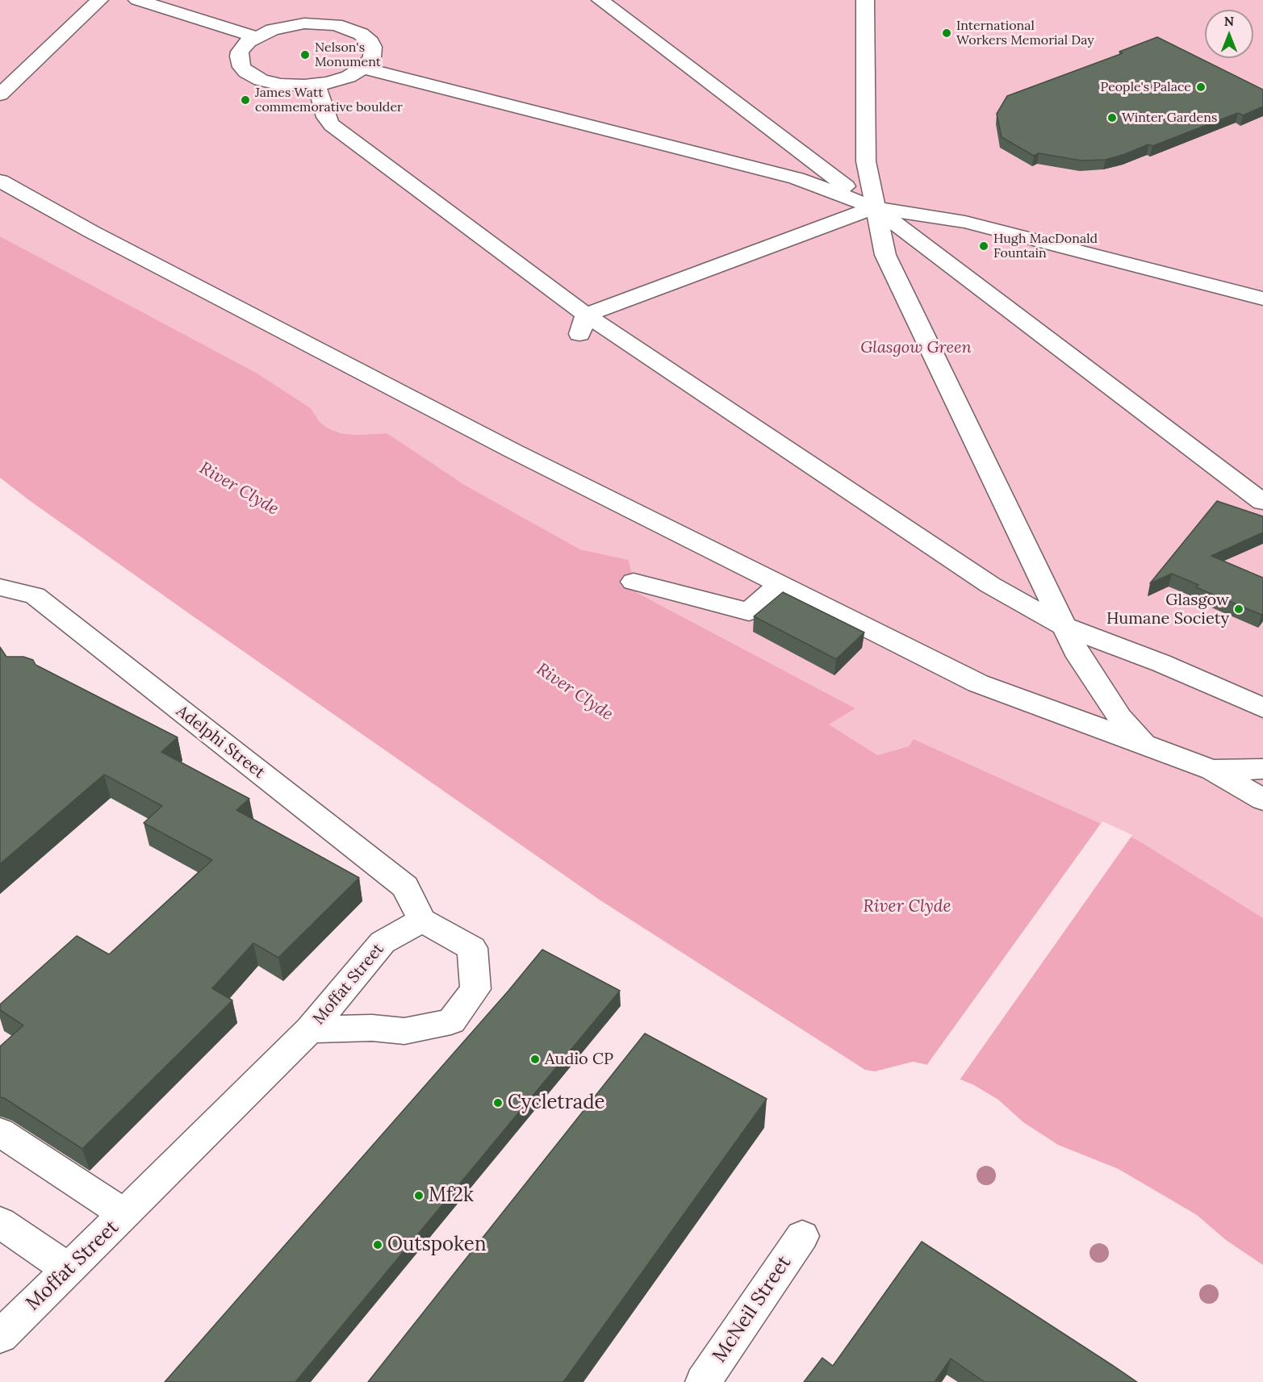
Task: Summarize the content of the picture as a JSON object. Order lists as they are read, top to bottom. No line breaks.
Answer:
{"streets":{"street":["Adelphi Street","Moffat Street","McNeil Street"]},"crossings":[["Adelphi Street","Moffat Street"]],"water":["River Clyde"],"parks":["Glasgow Green"],"places":["International Workers Memorial Day","Nelson's Monument","People's Palace","James Watt commemorative boulder","Winter Gardens","Hugh MacDonald Fountain","Glasgow Humane Society","Audio CP","Cycletrade","Mf2k","Outspoken"],"north":"top"}
